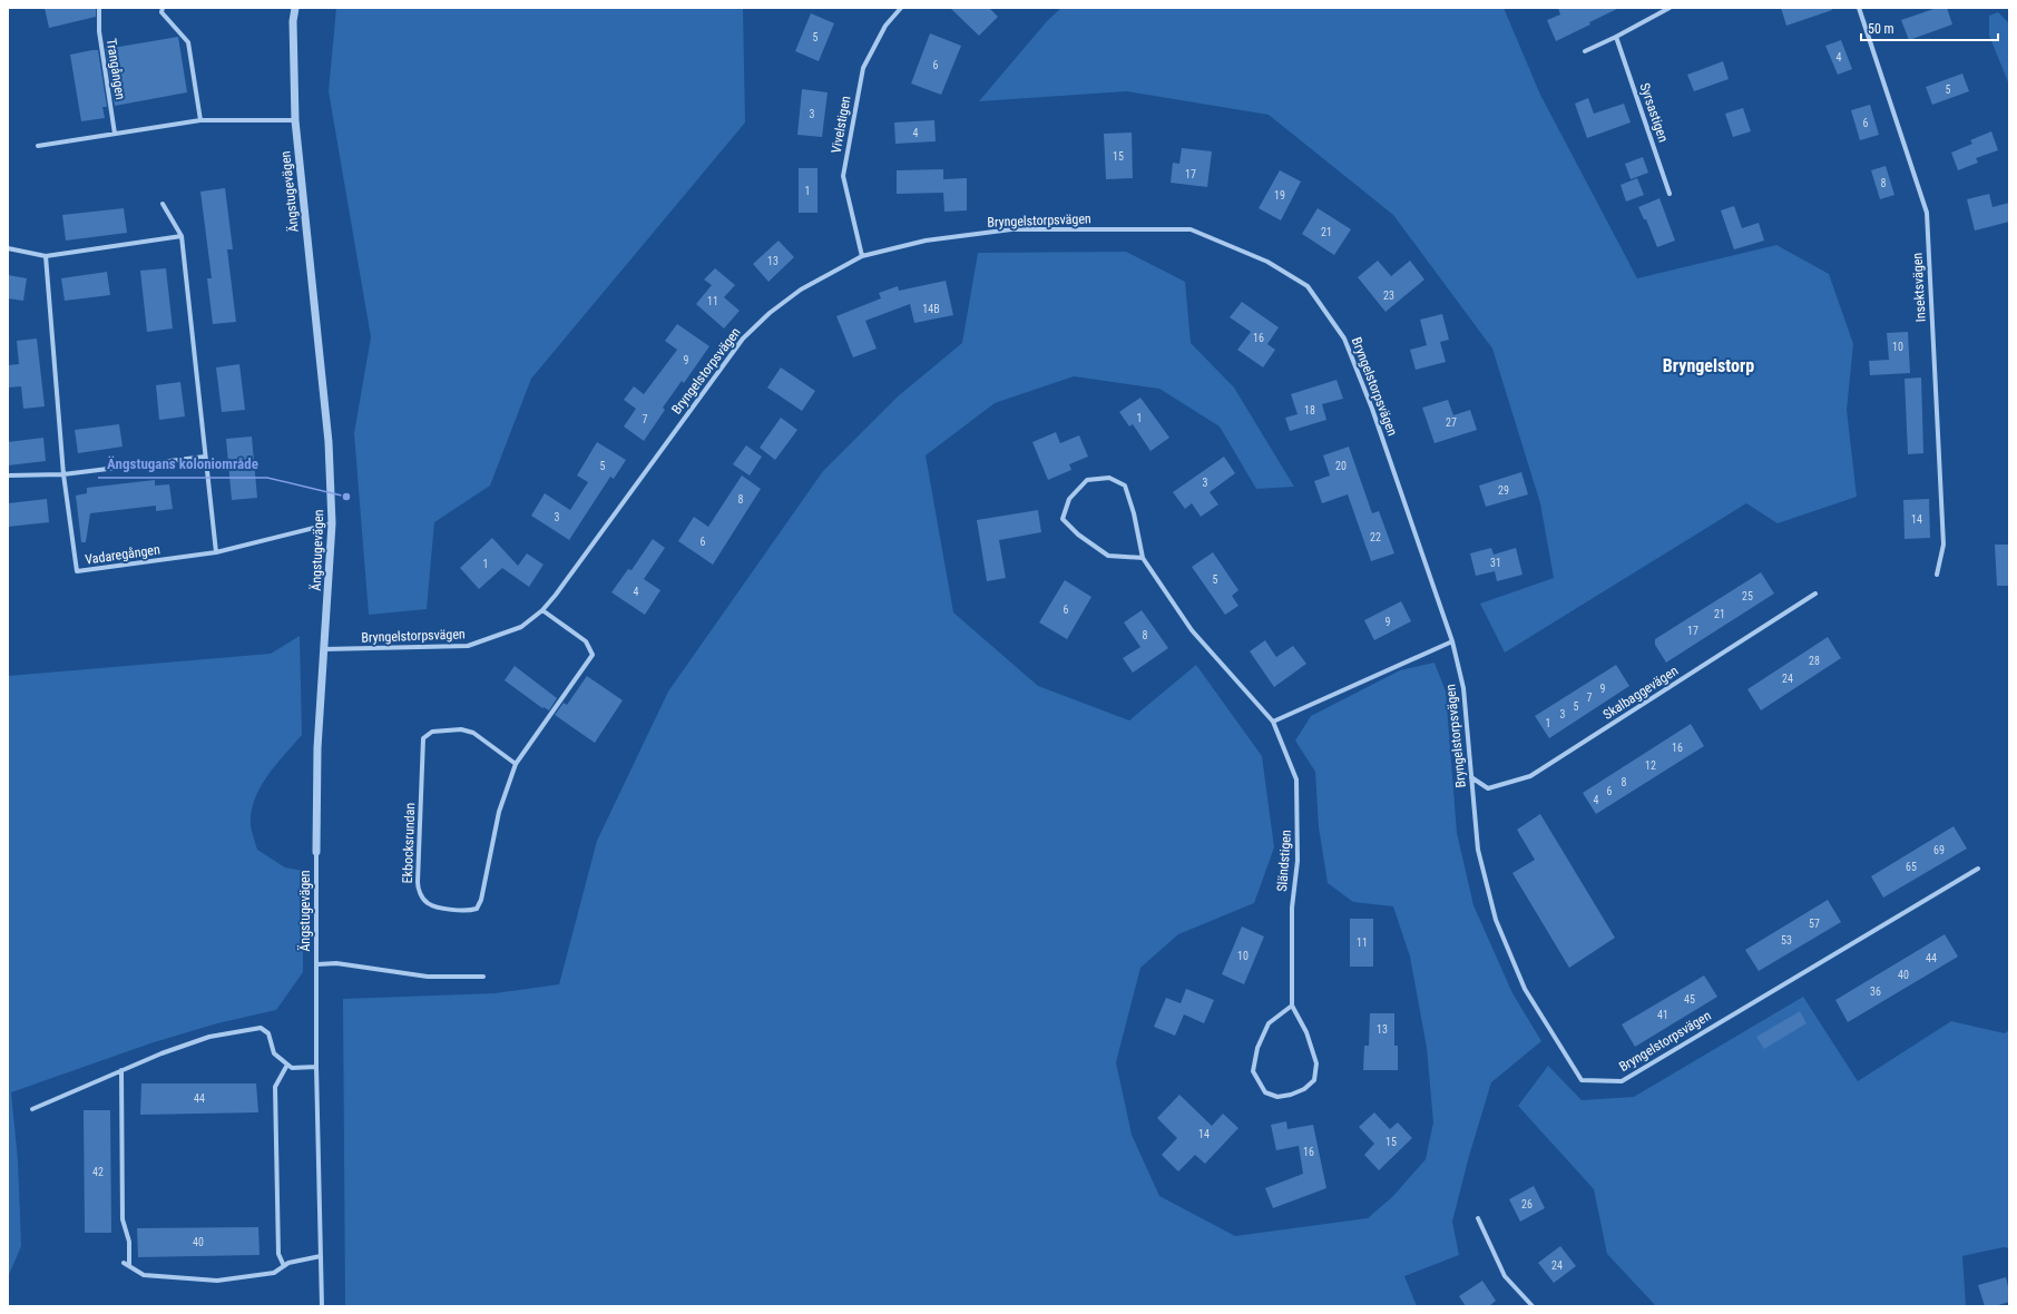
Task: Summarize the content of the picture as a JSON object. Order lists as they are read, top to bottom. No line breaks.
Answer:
{"streets":{"street":["Trangången","Syrsastigen","Vivelstigen","Ängstugevägen","Bryngelstorpsvägen","Insektsvägen","Vadaregången","Skalbaggevägen","Ekbocksrundan","Sländstigen"]},"crossings":[["Vivelstigen","Bryngelstorpsvägen"],["Ängstugevägen","Bryngelstorpsvägen"],["Ängstugevägen","Vadaregången"],["Bryngelstorpsvägen","Skalbaggevägen"],["Bryngelstorpsvägen","Ekbocksrundan"]],"districts":["Bryngelstorp"],"places":["Ängstugans koloniområde"],"house_numbers":["5","4","6","5","3","6","4","15","17","8","1","19","21","13","23","11","14B","16","10","9","18","1","7","27","5","20","3","29","8","3","14","22","6","31","1","5","4","25","6","21","9","17","8","28","24","9","7","5","3","1","16","12","8","6","4","69","65","57","53","11","10","44","40","36","45","41","13","44","14","15","16","42","26","40","24"],"scale_bar":"50 m"}
